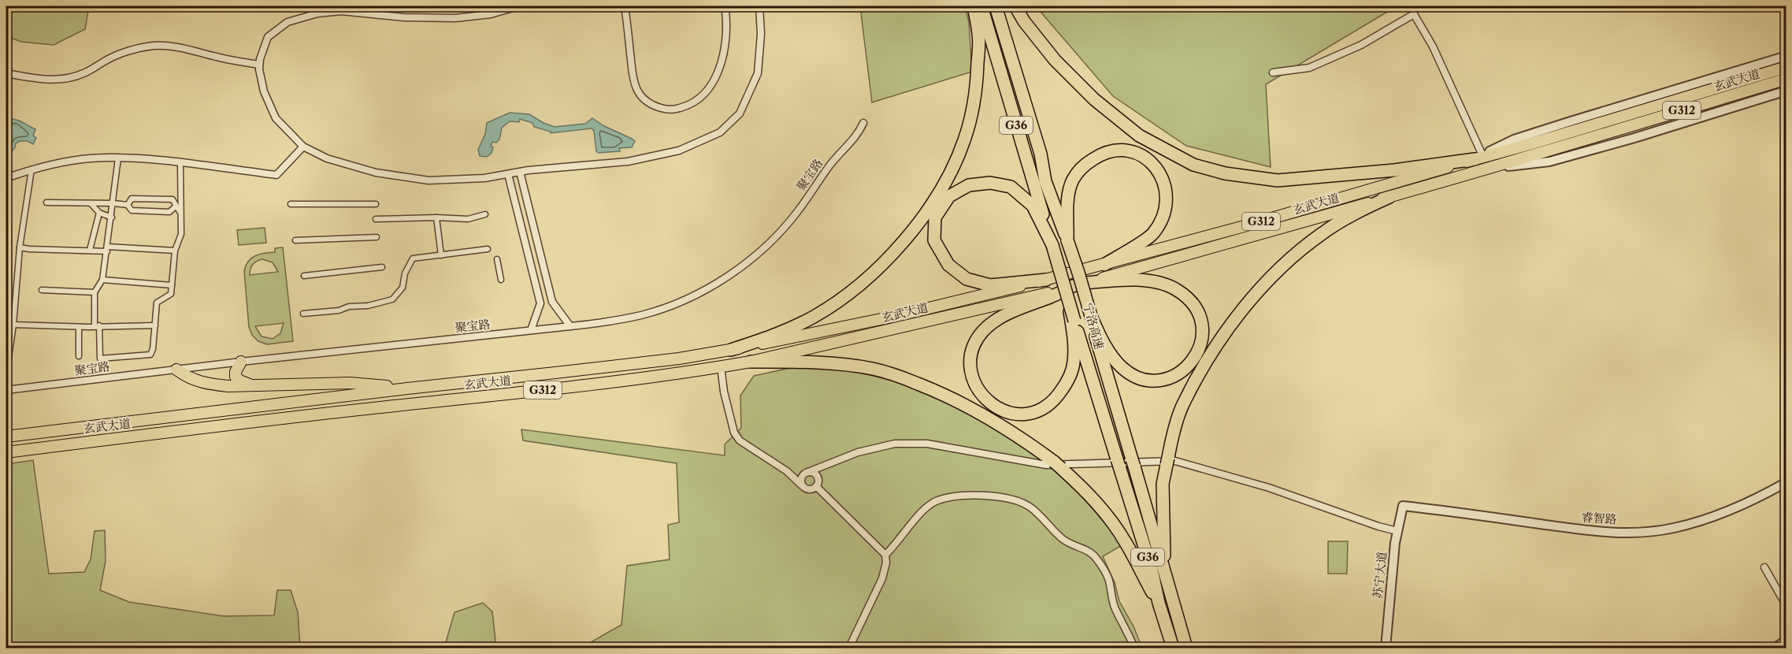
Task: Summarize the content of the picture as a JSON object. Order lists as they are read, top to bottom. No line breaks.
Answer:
{"streets":{"highway":["玄武大道","G312","G36","宁洛高速"],"street":["聚宝路","睿智路","苏宁大道"]},"crossings":[["睿智路","苏宁大道"]]}
